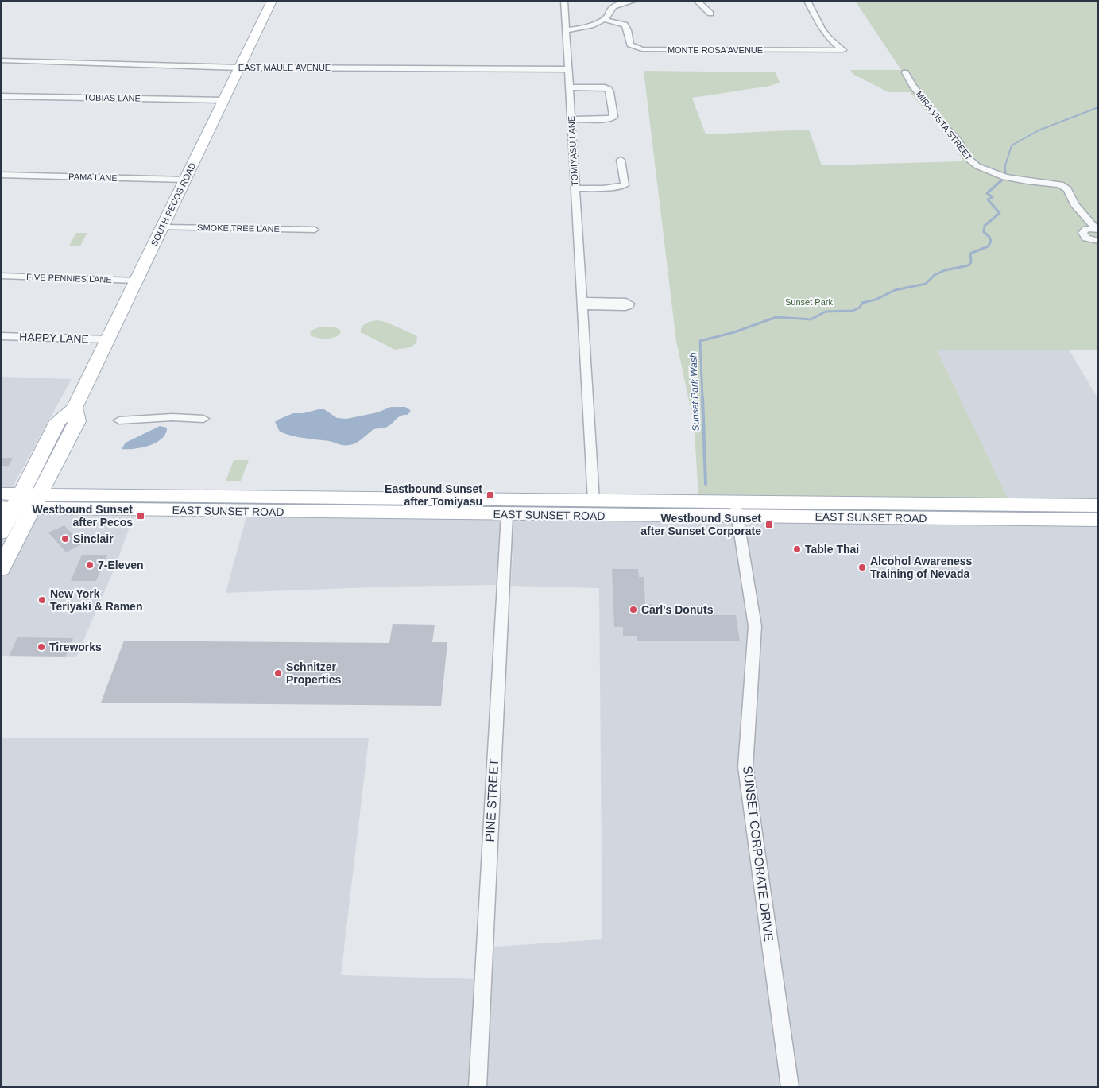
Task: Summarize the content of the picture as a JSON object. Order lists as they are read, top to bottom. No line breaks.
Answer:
{"streets":{"main road":["SOUTH PECOS ROAD","EAST SUNSET ROAD"],"street":["MONTE ROSA AVENUE","EAST MAULE AVENUE","TOBIAS LANE","MIRA VISTA STREET","TOMIYASU LANE","PAMA LANE","SMOKE TREE LANE","FIVE PENNIES LANE","HAPPY LANE","PINE STREET","SUNSET CORPORATE DRIVE"]},"crossings":[["EAST MAULE AVENUE","TOMIYASU LANE"],["EAST MAULE AVENUE","SOUTH PECOS ROAD"],["TOBIAS LANE","SOUTH PECOS ROAD"],["TOMIYASU LANE","EAST SUNSET ROAD"],["PAMA LANE","SOUTH PECOS ROAD"],["SOUTH PECOS ROAD","SMOKE TREE LANE"],["SOUTH PECOS ROAD","FIVE PENNIES LANE"],["SOUTH PECOS ROAD","HAPPY LANE"],["SOUTH PECOS ROAD","EAST SUNSET ROAD"],["EAST SUNSET ROAD","PINE STREET"],["EAST SUNSET ROAD","SUNSET CORPORATE DRIVE"]],"water":["Sunset Park Wash"],"parks":["Sunset Park"],"places":{"transit":["Eastbound Sunset after Tomiyasu","Westbound Sunset after Pecos","Westbound Sunset after Sunset Corporate"],"other":["Sinclair","Table Thai","7-Eleven","Alcohol Awareness Training of Nevada","New York Teriyaki & Ramen","Carl's Donuts","Tireworks","Schnitzer Properties"]}}
